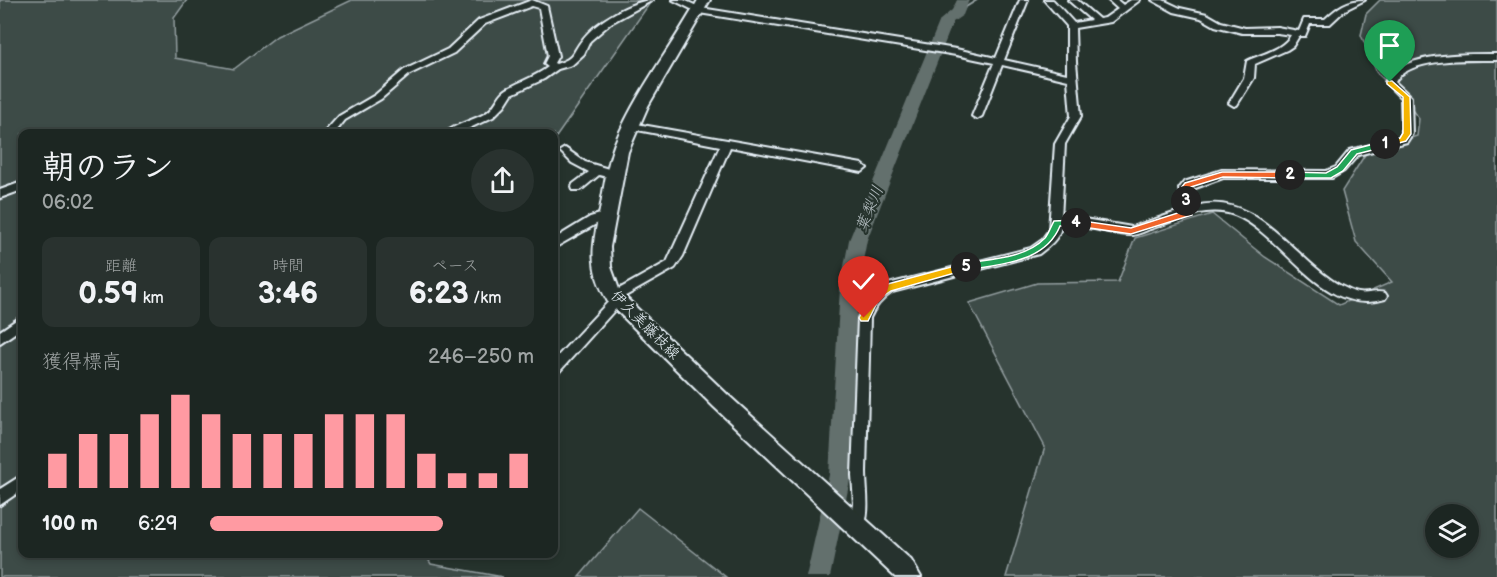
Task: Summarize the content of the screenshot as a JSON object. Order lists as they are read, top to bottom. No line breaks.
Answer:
{"streets":{"main road":["伊久美藤枝線"]},"water":["葉梨川"],"page":{"pins":["1","2","3","4","5"],"heading":["朝のラン","06:02"],"stats":[["距離","0.59 km"],["時間","3:46"],["ペース","6:23 /km"]],"chart":["獲得標高","246–250 m"],"list":[{"name":"100 m","note":"6:29"}]}}
